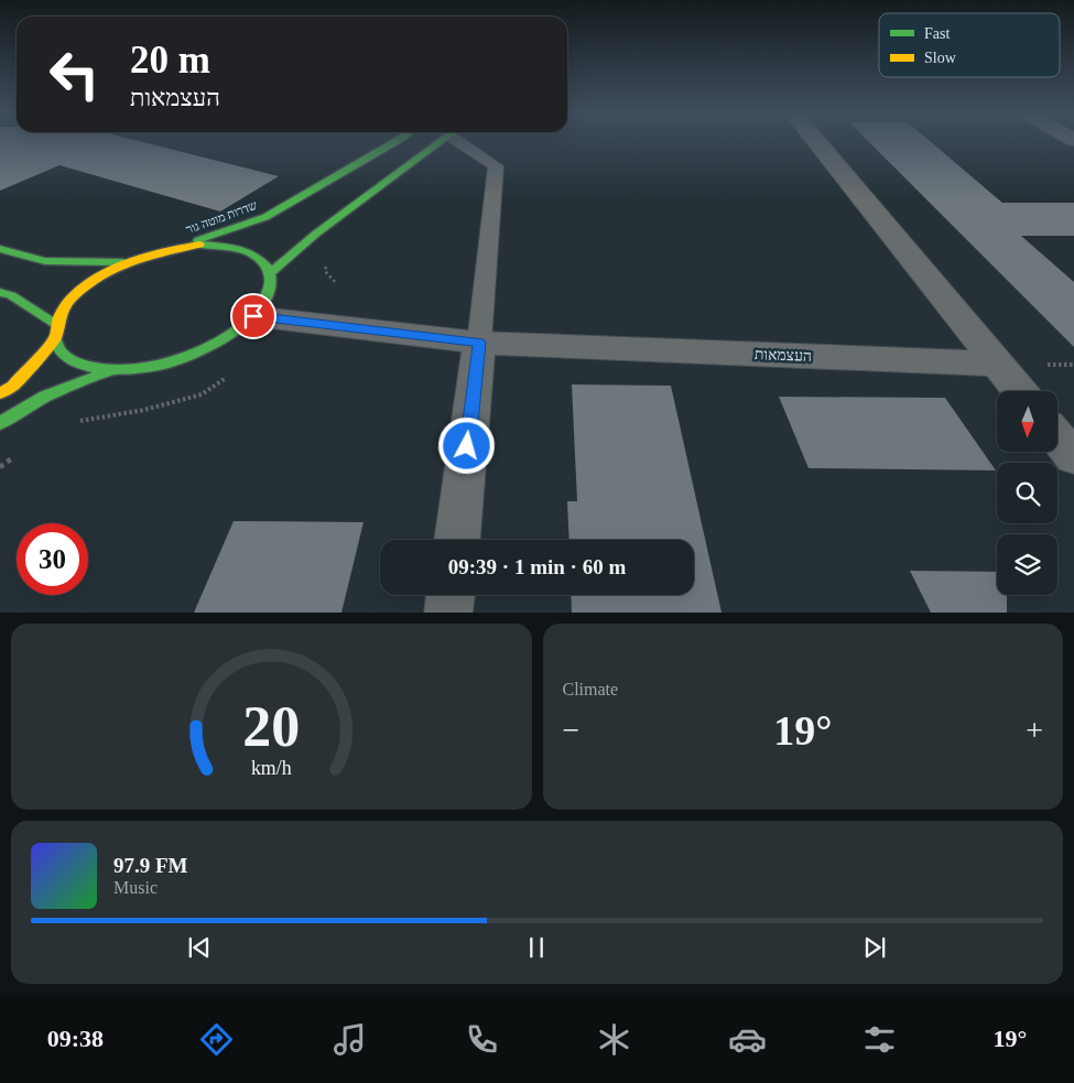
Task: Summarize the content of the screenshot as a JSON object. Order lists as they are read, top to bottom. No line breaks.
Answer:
{"streets":{"street":["שדרות מוטה גור","העצמאות"]},"legend":["Fast","Slow"],"north":"bottom","page":{"turn":["20 m","העצמאות"],"limit":"30","trip":"09:39 · 1 min · 60 m","tile":"Climate","heat":["−","19°","+"],"song":["97.9 FM","Music"],"tabs":["09:38","19°"],"gauge":["20","km/h"]}}
